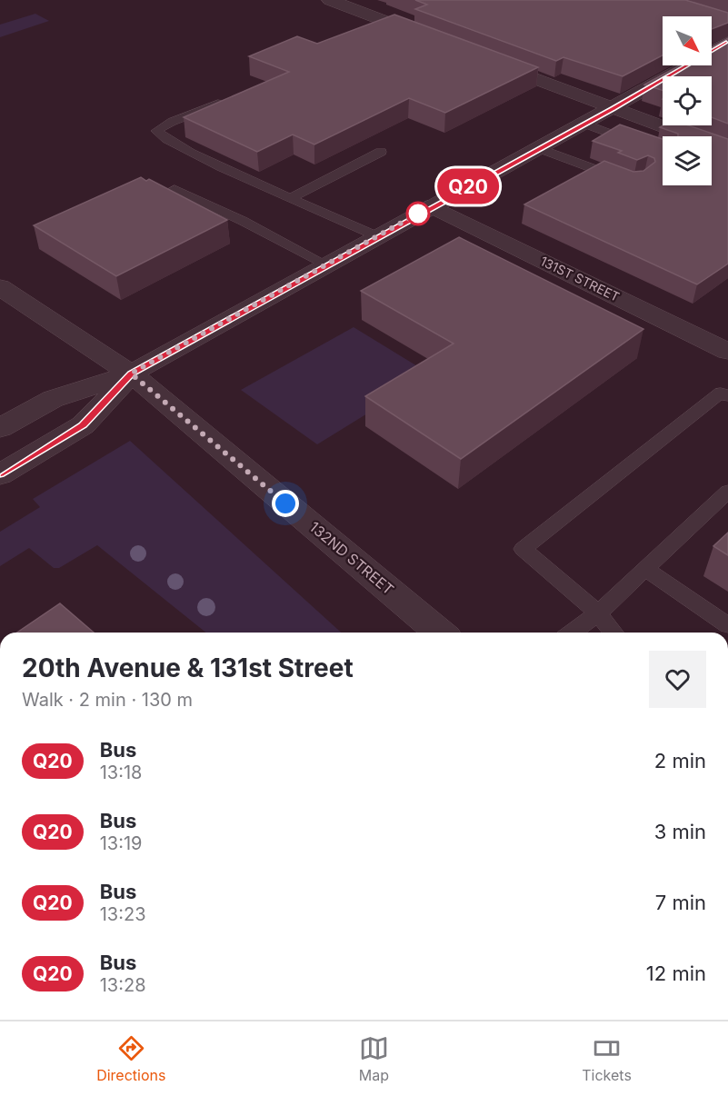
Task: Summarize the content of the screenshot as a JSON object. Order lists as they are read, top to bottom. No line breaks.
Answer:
{"streets":{"street":["131ST STREET","132ND STREET"]},"lines":["bus line Q20"],"north":"bottom right","page":{"on_map":"Q20","heading":["20th Avenue & 131st Street","Walk · 2 min · 130 m"],"list":[{"mark":"Q20","name":"Bus","note":"13:18","value":"2 min"},{"mark":"Q20","name":"Bus","note":"13:19","value":"3 min"},{"mark":"Q20","name":"Bus","note":"13:23","value":"7 min"},{"mark":"Q20","name":"Bus","note":"13:28","value":"12 min"}],"tabs":["Directions","Map","Tickets"]}}
